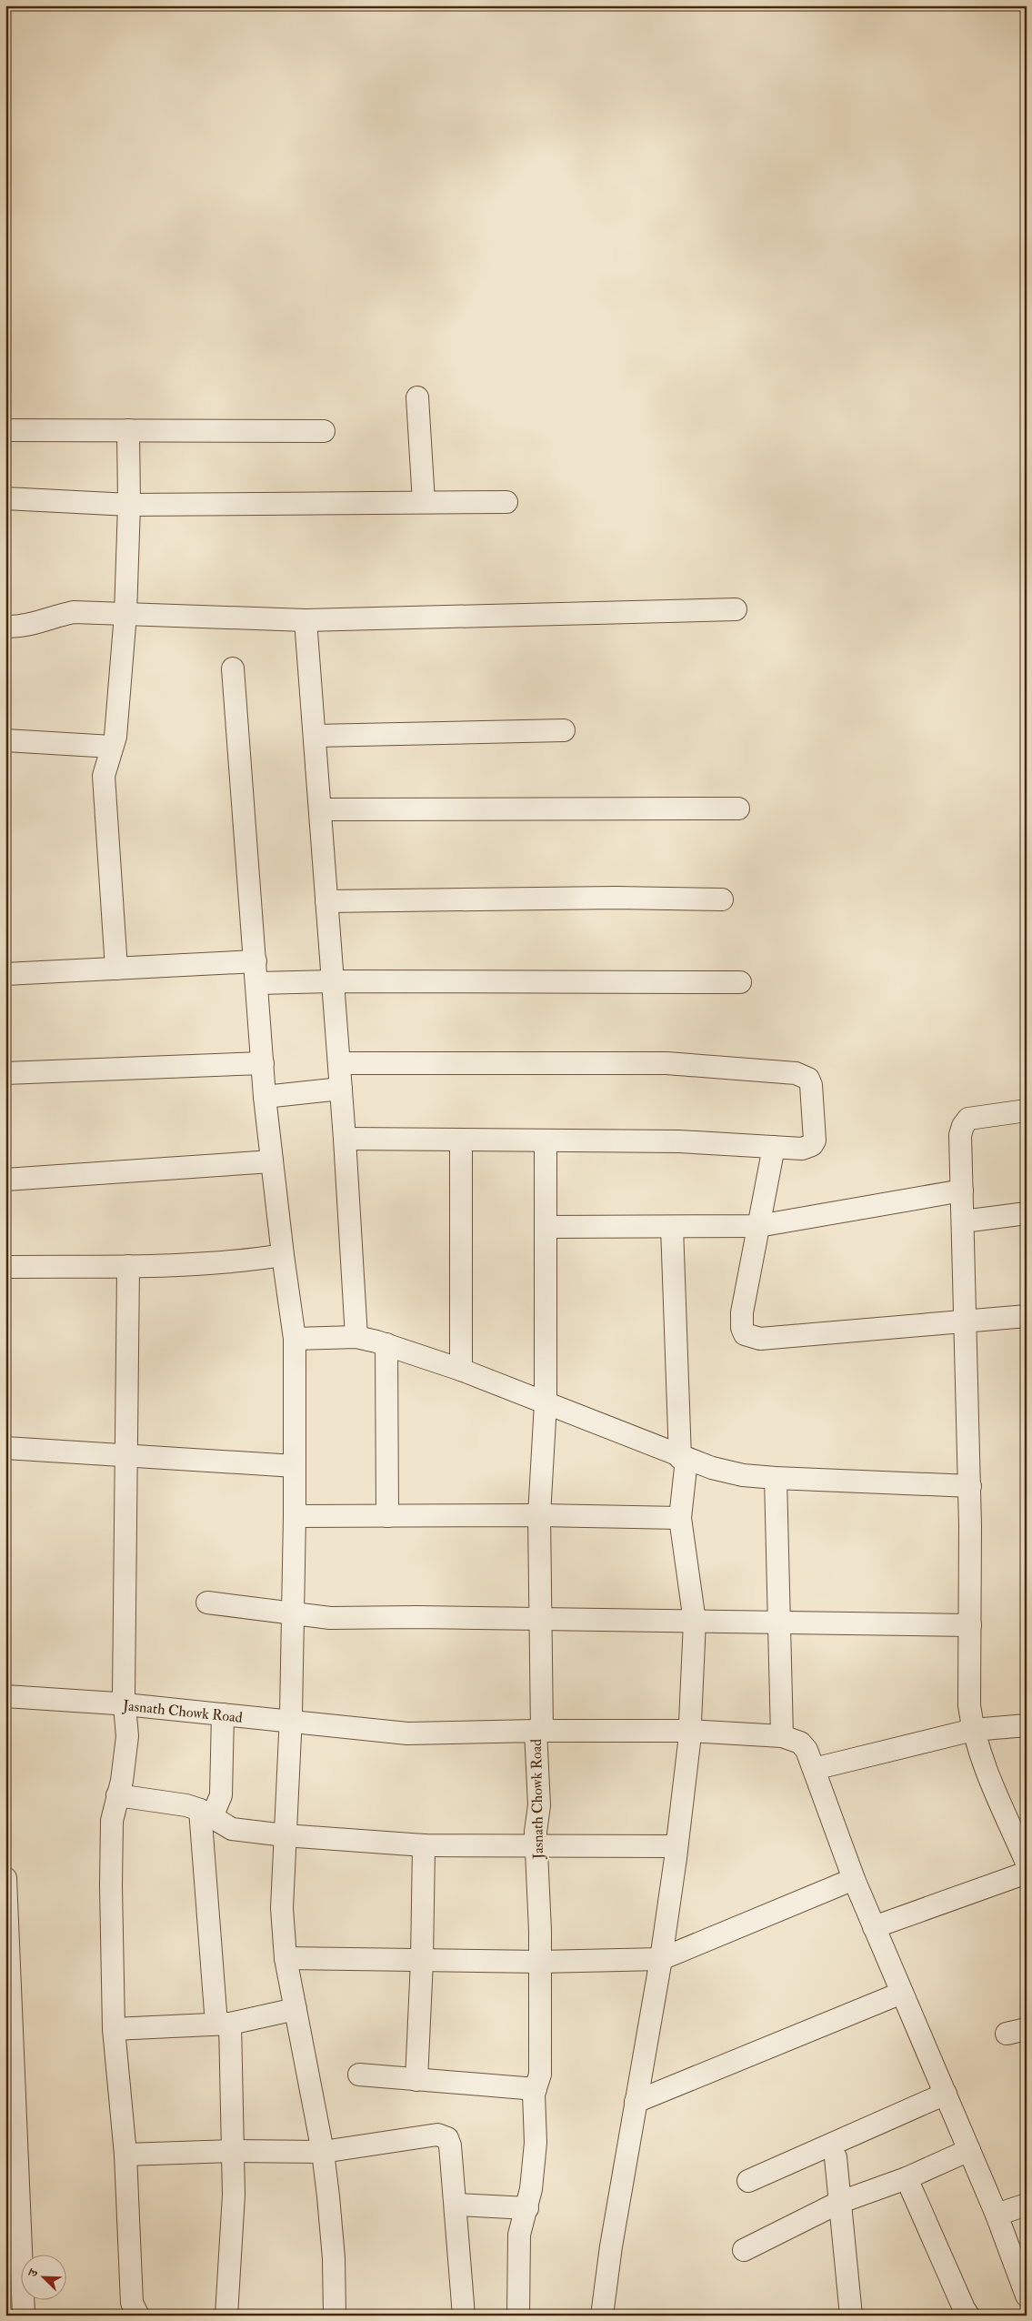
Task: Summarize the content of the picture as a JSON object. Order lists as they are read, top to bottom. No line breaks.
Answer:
{"streets":{"street":["Jasnath Chowk Road"]},"north":"top left"}
